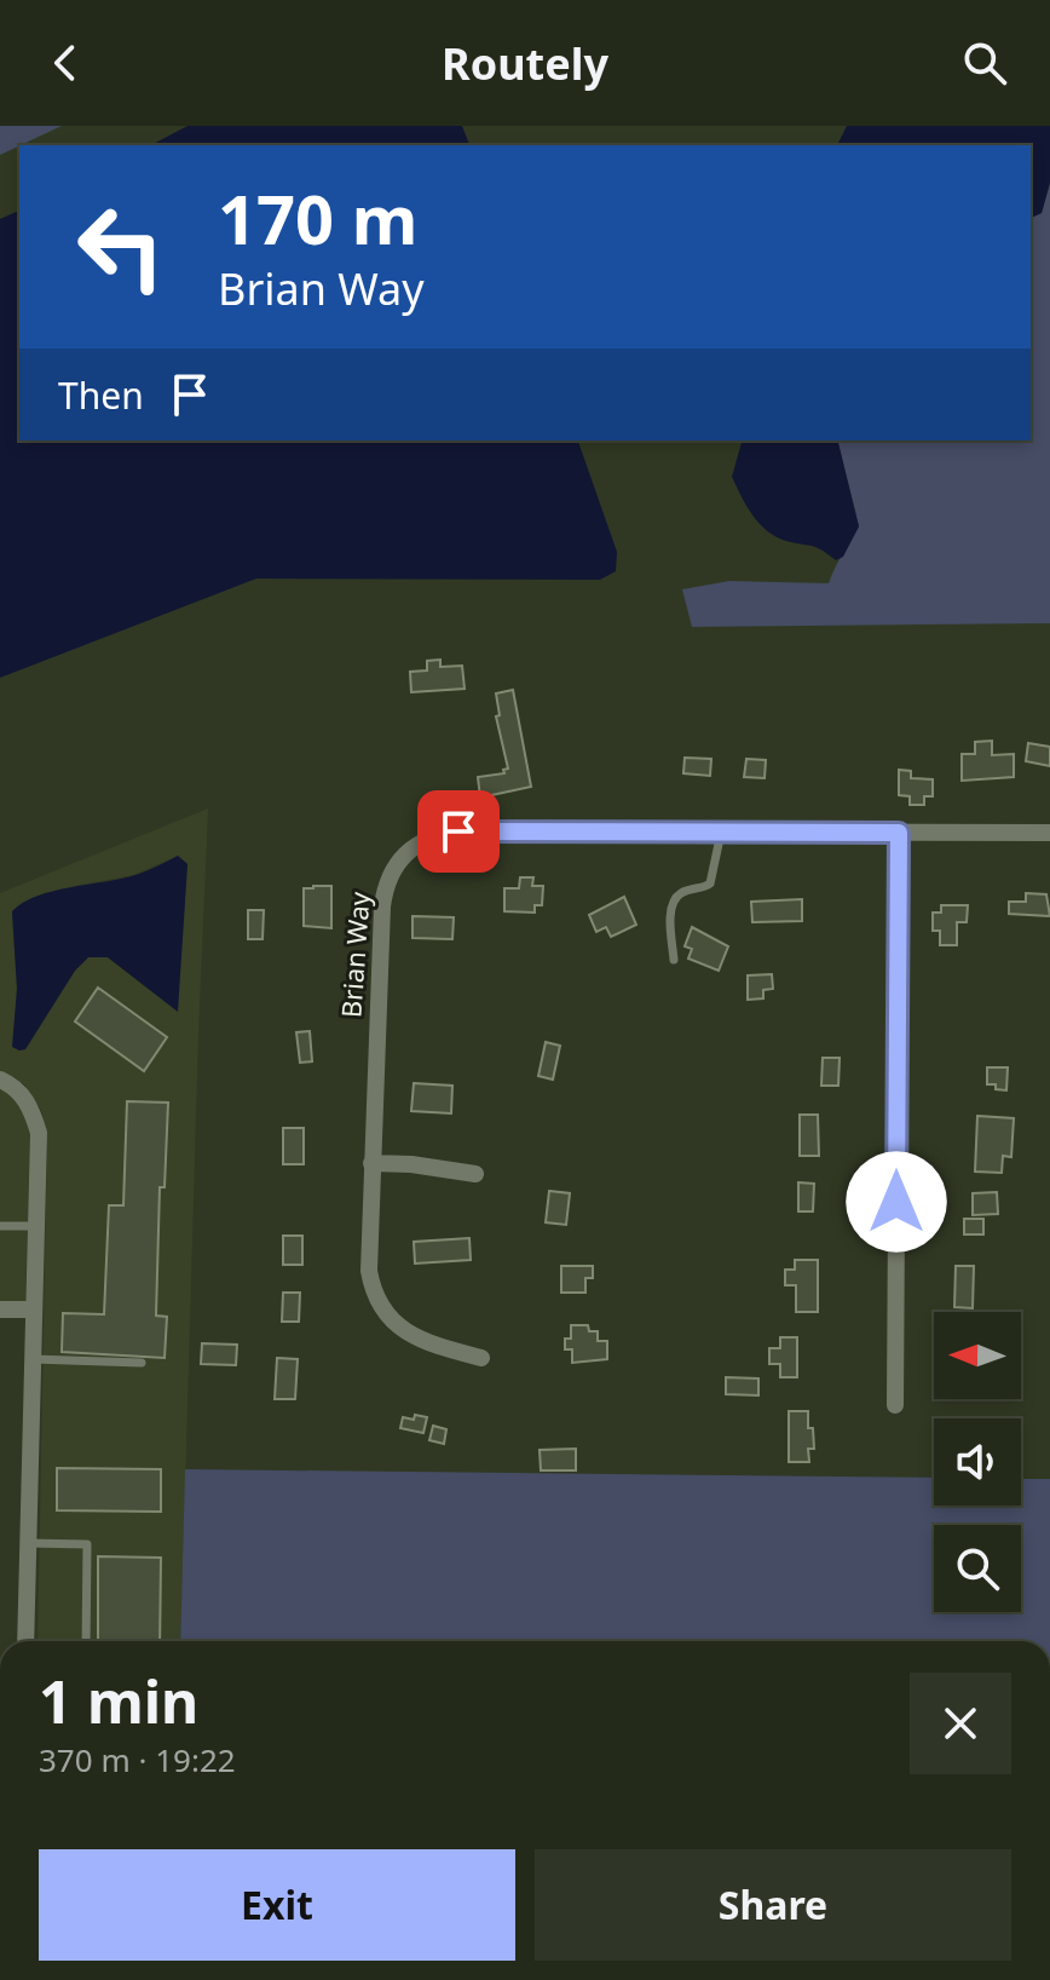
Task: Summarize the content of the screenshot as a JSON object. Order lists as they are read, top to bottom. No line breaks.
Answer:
{"streets":{"street":["Brian Way"]},"north":"left","page":{"header":"Routely","turn":["170 m","Brian Way"],"then":"Then","heading":["1 min","370 m · 19:22"],"buttons":["Exit","Share"]}}
